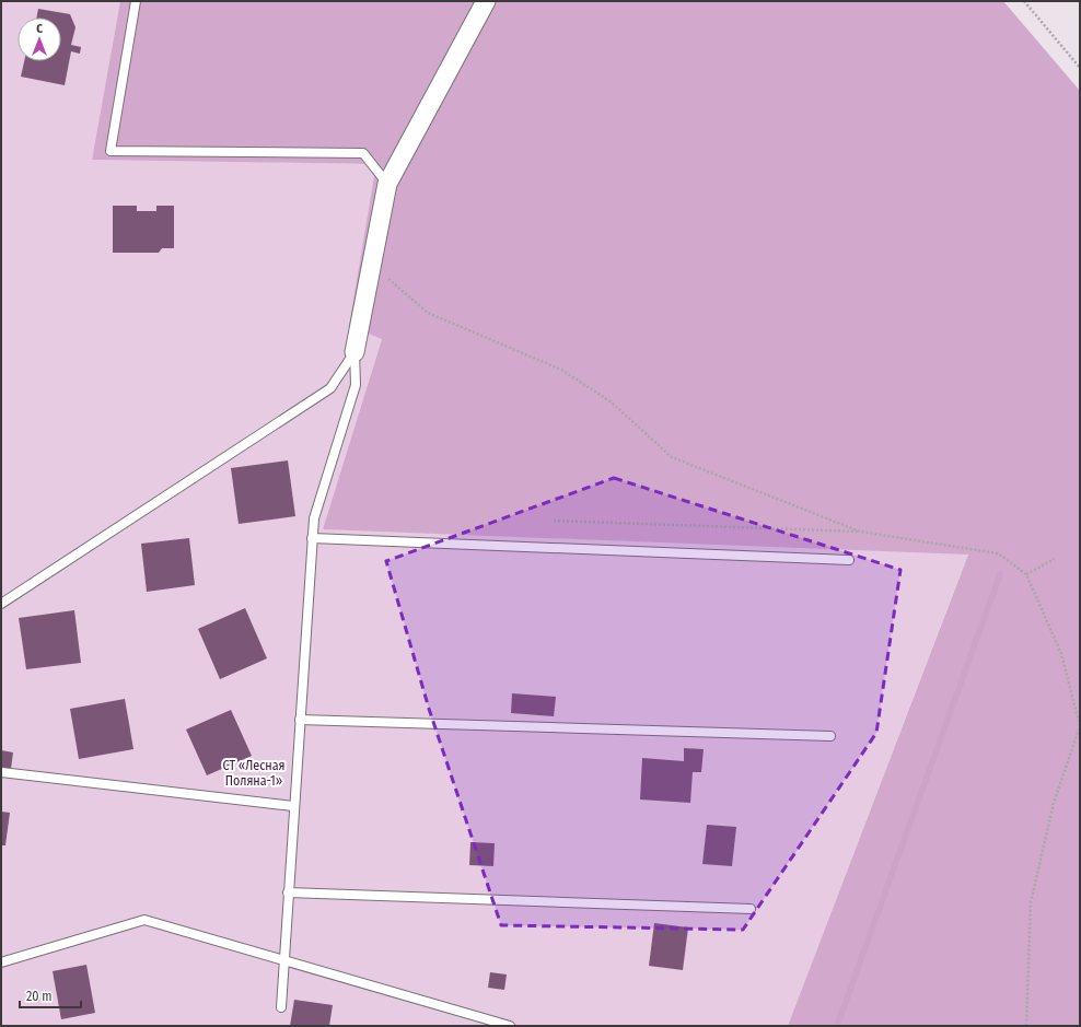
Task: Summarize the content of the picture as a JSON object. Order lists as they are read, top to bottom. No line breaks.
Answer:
{"parks":["СТ «Лесная Поляна-1»"],"scale_bar":"20 m","north":"top"}
